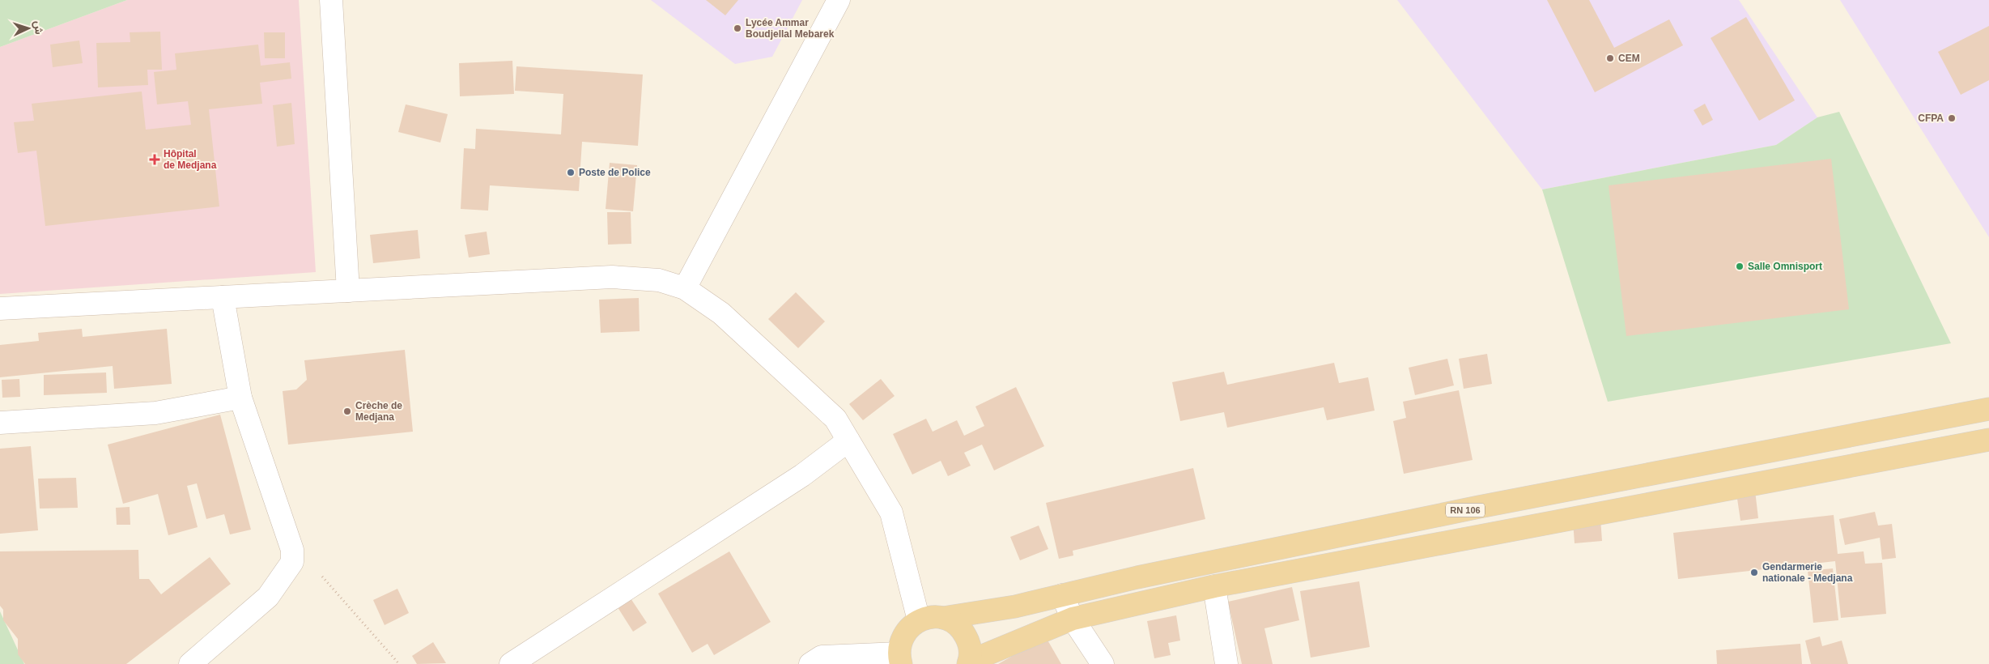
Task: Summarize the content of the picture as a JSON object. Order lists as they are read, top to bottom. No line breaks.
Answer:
{"streets":{"main road":["RN 106"]},"places":{"other":["Lycée Ammar Boudjellal Mebarek","CEM","CFPA","Poste de Police","Salle Omnisport","Crèche de Medjana","Gendarmerie nationale - Medjana"],"health":["Hôpital de Medjana"]},"north":"right"}
